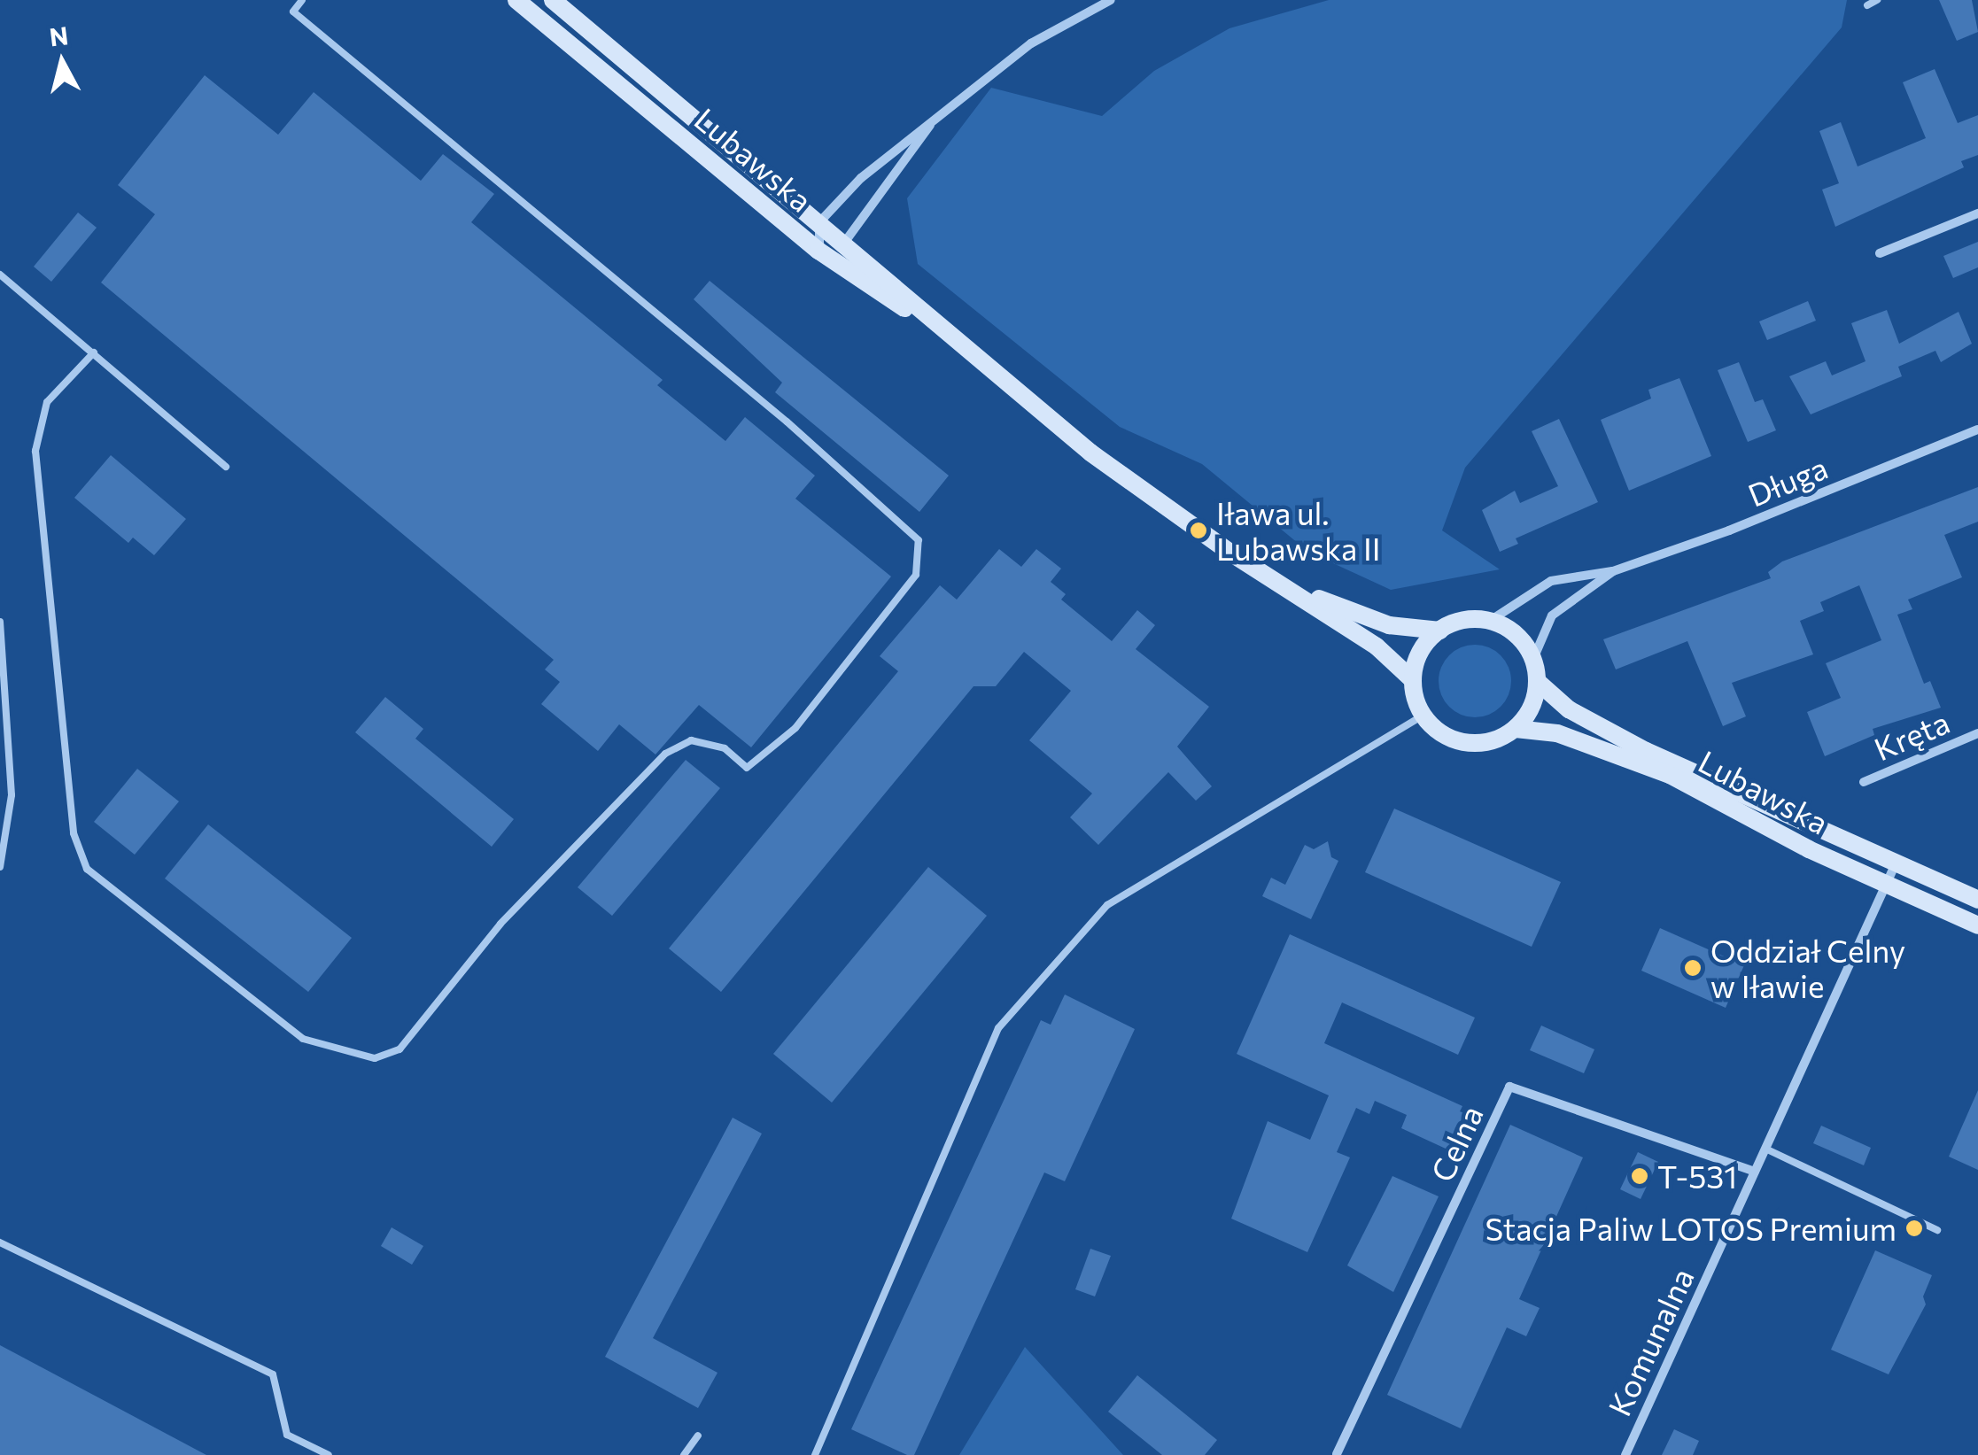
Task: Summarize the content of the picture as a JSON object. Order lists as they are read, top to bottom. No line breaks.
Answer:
{"streets":{"main road":["Lubawska"],"street":["Długa","Kręta","Celna","Komunalna"]},"crossings":[["Lubawska","Długa"],["Lubawska","Komunalna"],["Celna","Komunalna"]],"places":["Iława ul. Lubawska II","Oddział Celny w Iławie","T-531","Stacja Paliw LOTOS Premium"],"north":"top"}
